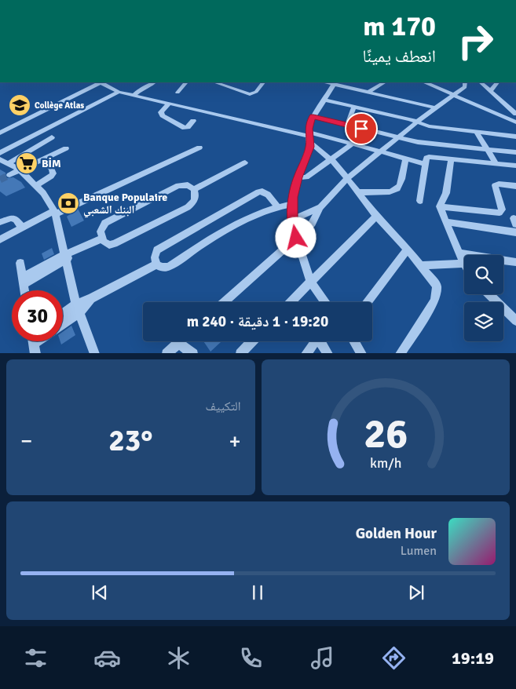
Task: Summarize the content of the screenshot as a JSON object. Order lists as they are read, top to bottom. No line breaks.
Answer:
{"places":{"school or university":["Collège Atlas"],"supermarket":["BİM"],"bank":["Banque Populaire البنك الشعبي"]},"page":{"turn":["170 m","انعطف يمينًا"],"limit":"30","trip":"19:20 · 1 دقيقة · 240 m","tile":"التكييف","heat":["−","23°","+"],"song":["Golden Hour","Lumen"],"tabs":"19:19","gauge":["26","km/h"]}}
